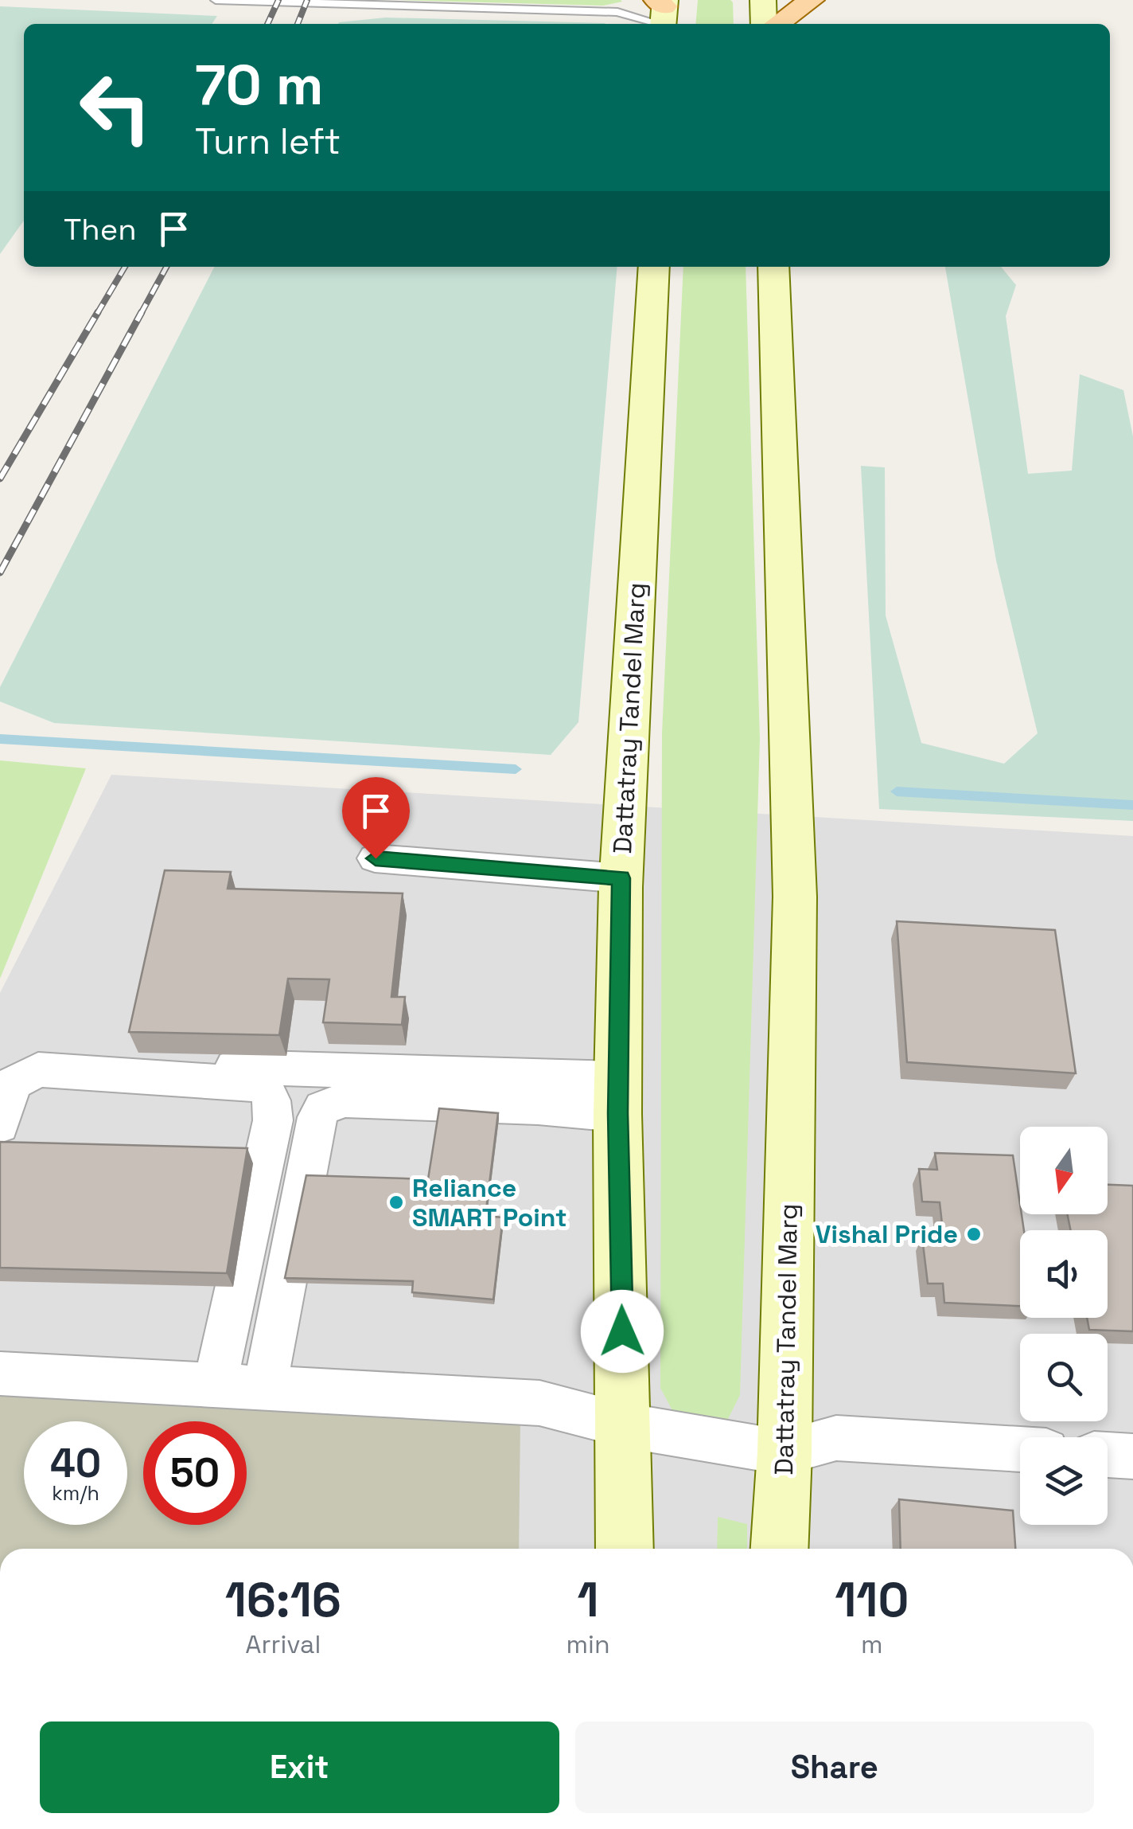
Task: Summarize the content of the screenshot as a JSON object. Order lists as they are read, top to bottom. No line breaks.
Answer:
{"streets":{"main road":["Dattatray Tandel Marg"]},"places":["Reliance SMART Point","Vishal Pride"],"north":"bottom","page":{"turn":["70 m","Turn left"],"then":"Then","speed":"40 km/h","limit":"50","eta":["16:16","Arrival","1","min","110","m"],"buttons":["Exit","Share"]}}
